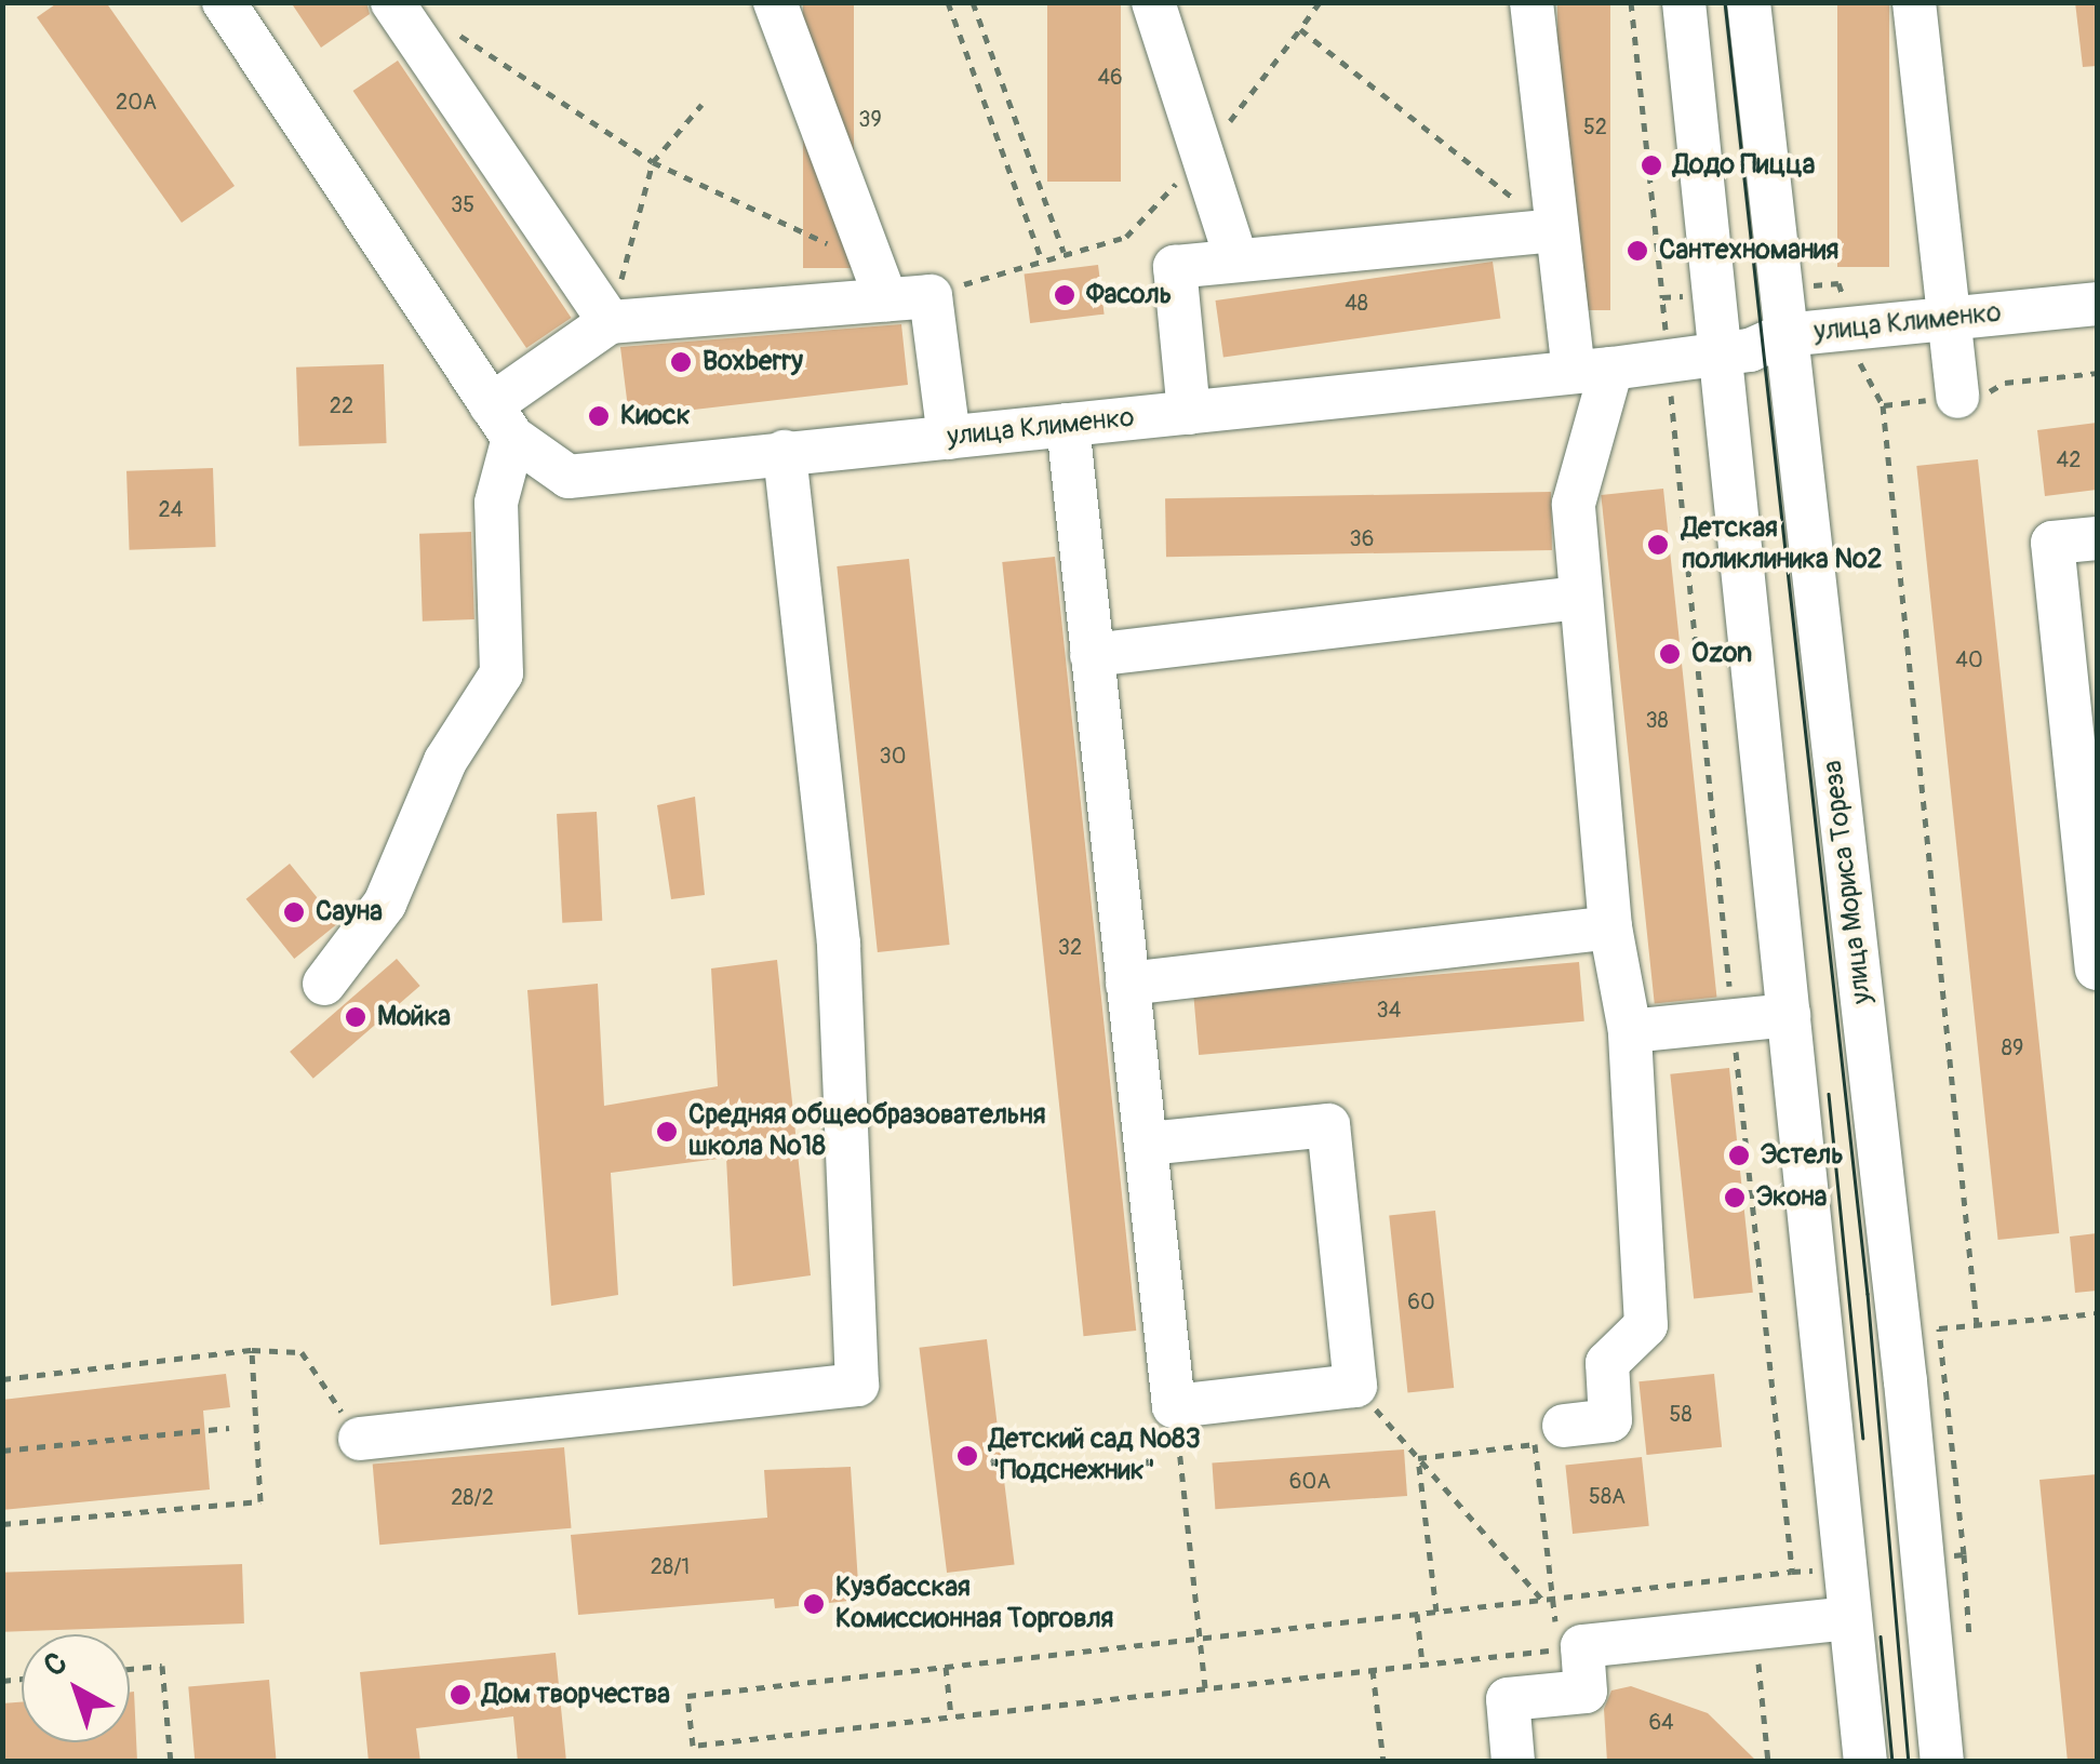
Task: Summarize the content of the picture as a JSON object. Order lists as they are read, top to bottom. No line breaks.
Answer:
{"streets":{"street":["улица Клименко","улица Мориса Тореза"]},"crossings":[["улица Клименко","улица Мориса Тореза"]],"places":["Додо Пицца","Сантехномания","Фасоль","Boxberry","Киоск","Детская поликлиника №2","Ozon","Сауна","Мойка","Средняя общеобразовательня школа №18","Эстель","Экона","Детский сад №83 \"Подснежник\"","Кузбасская Комиссионная Торговля","Дом творчества"],"house_numbers":["46","20А","39","52","35","48","22","42","24","36","40","38","30","32","34","89","60","58","60А","58А","28/2","28/1","64"],"north":"top left"}
